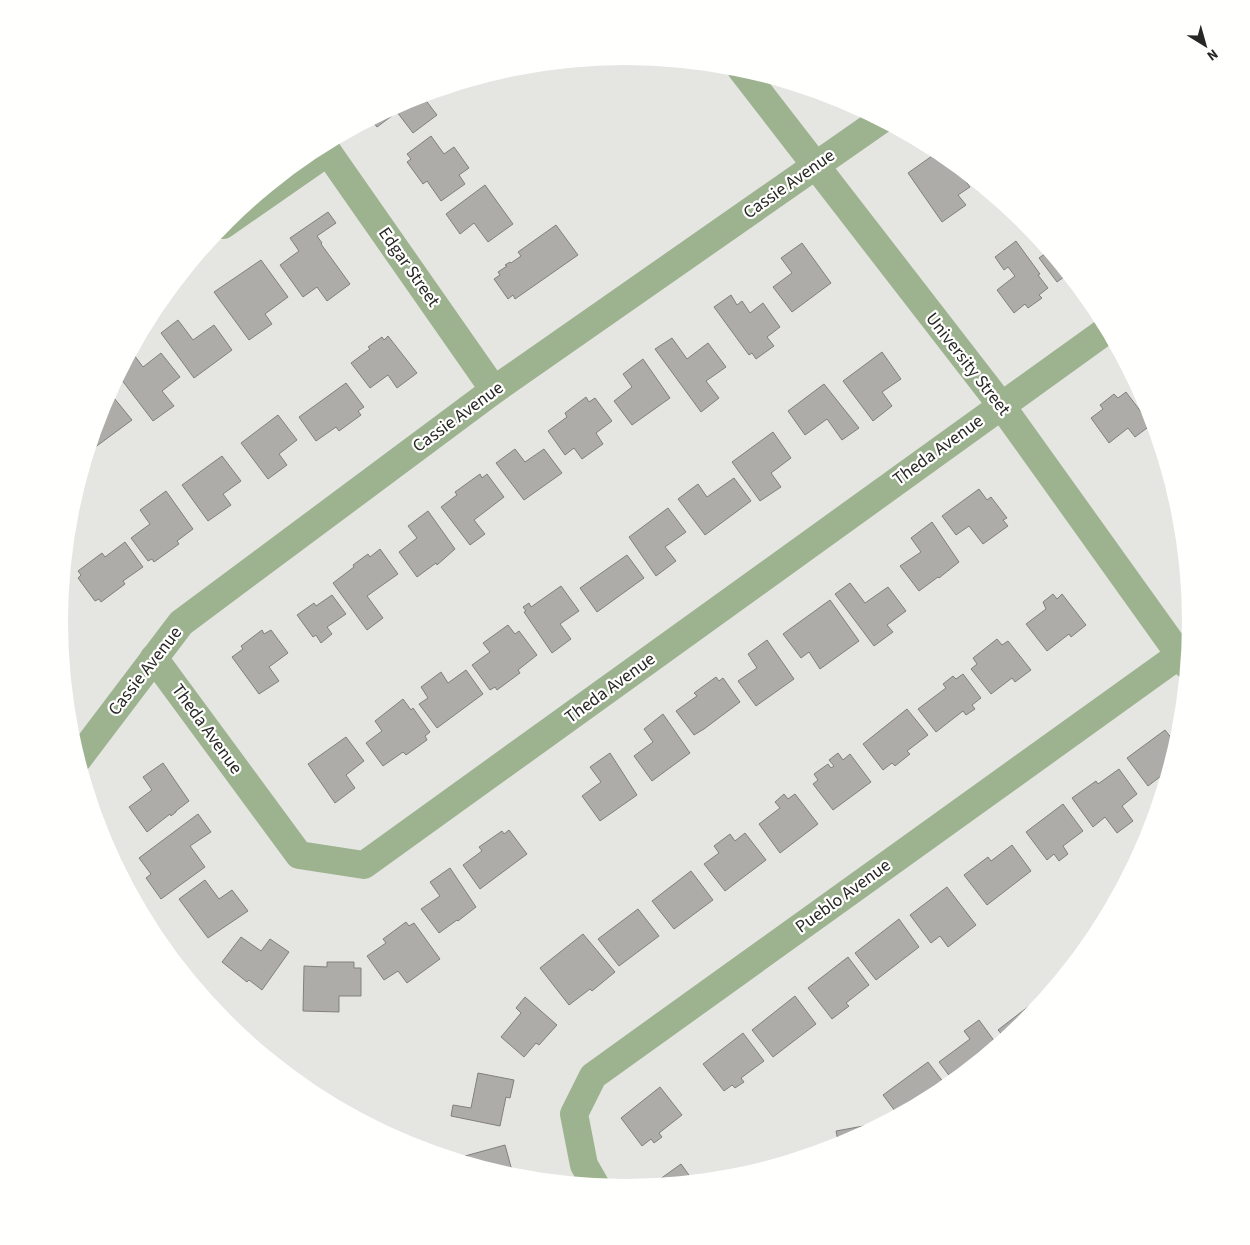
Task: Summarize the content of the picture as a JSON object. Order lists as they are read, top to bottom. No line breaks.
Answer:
{"streets":{"street":["Cassie Avenue","Edgar Street","University Street","Theda Avenue","Pueblo Avenue"]},"crossings":[["Cassie Avenue","Edgar Street"],["Cassie Avenue","University Street"],["Cassie Avenue","Theda Avenue"],["University Street","Theda Avenue"]],"north":"bottom right"}
